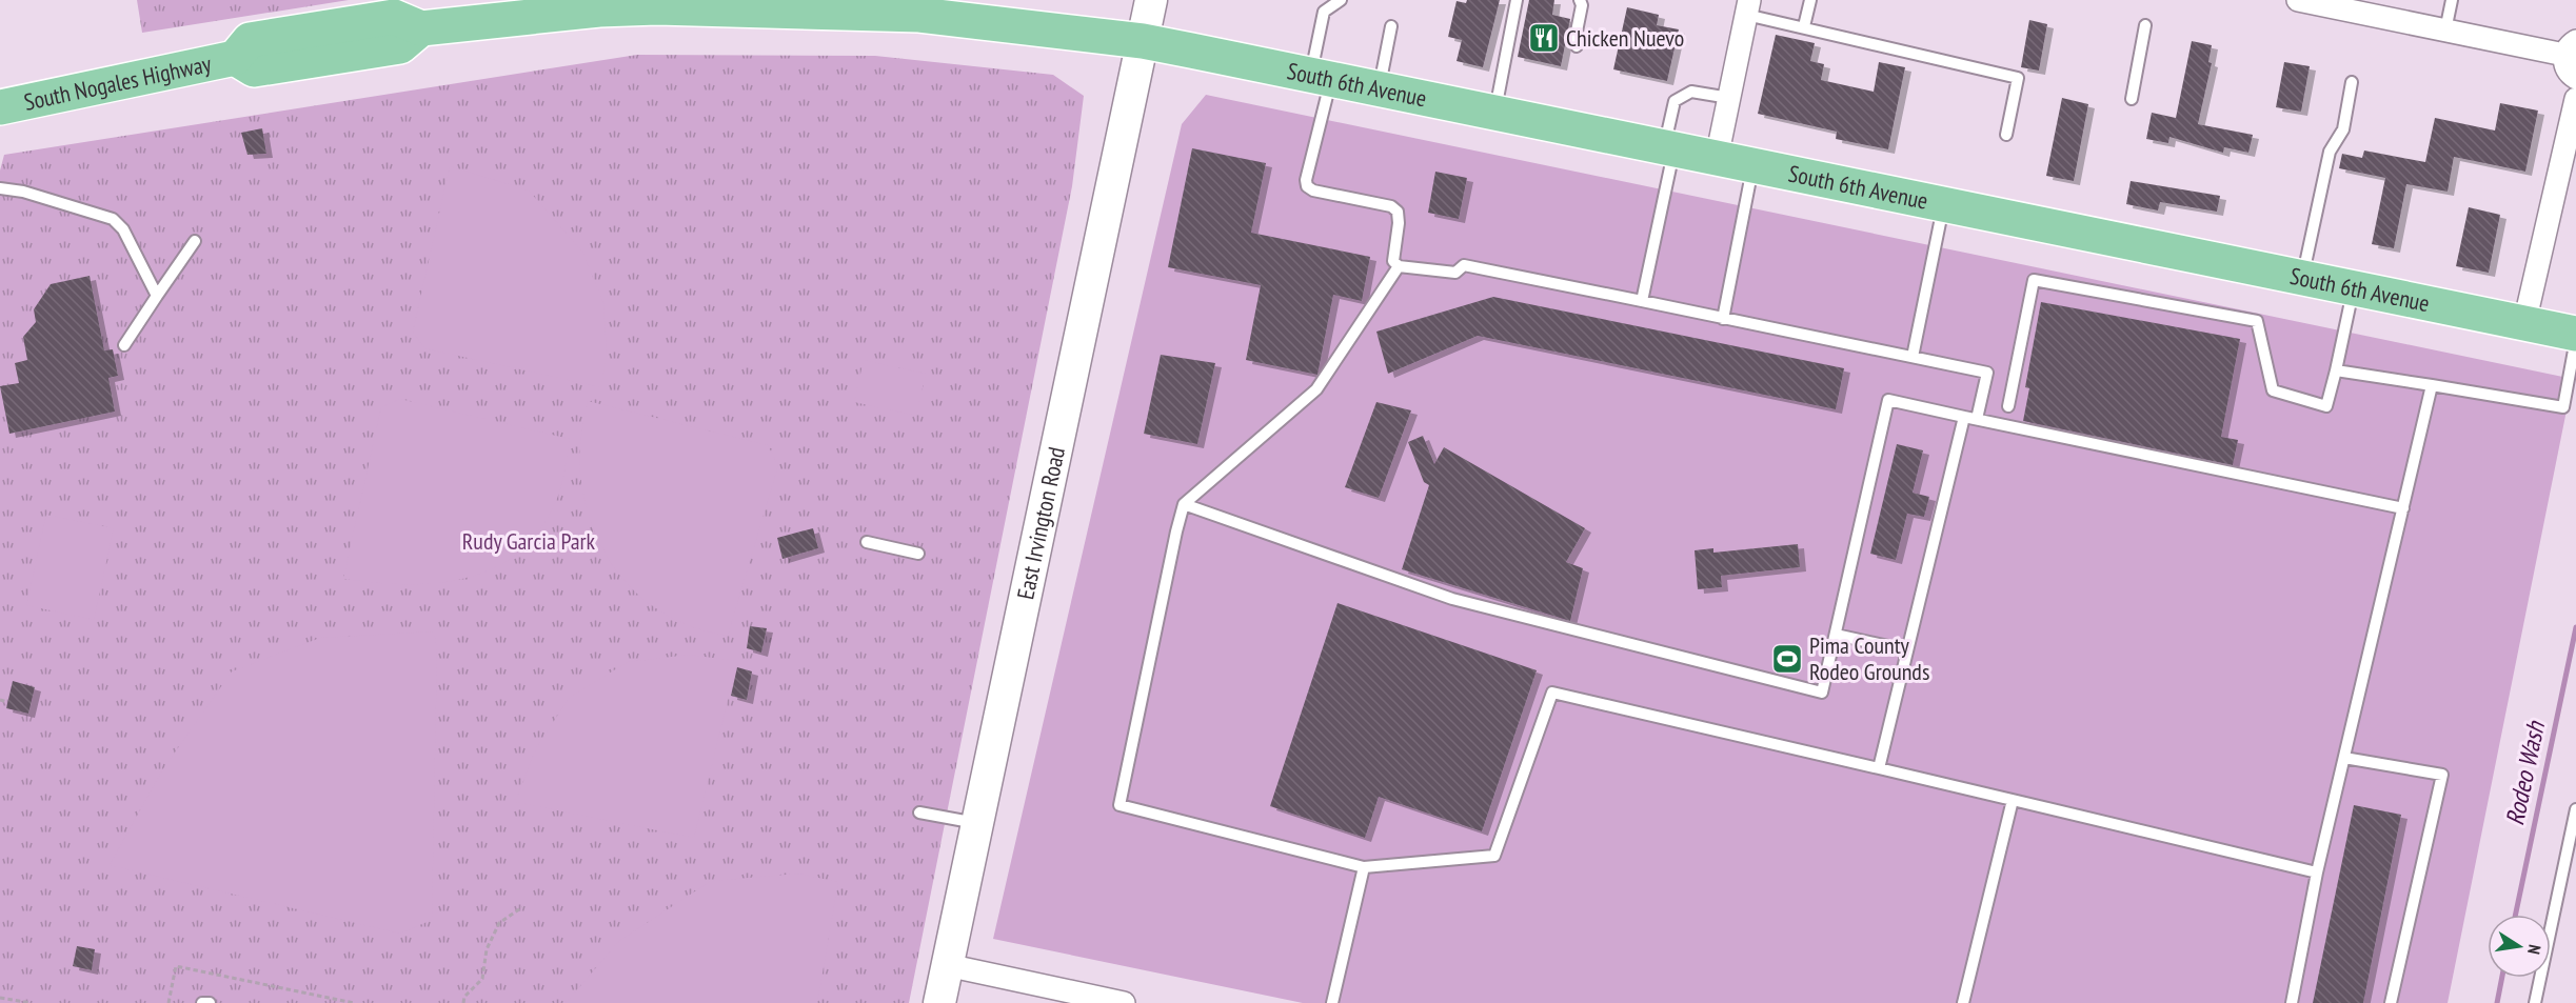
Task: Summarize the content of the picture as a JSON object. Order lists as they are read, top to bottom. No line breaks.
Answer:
{"streets":{"main road":["South Nogales Highway","South 6th Avenue","East Irvington Road"]},"crossings":[["South Nogales Highway","South 6th Avenue"],["South Nogales Highway","East Irvington Road"],["South 6th Avenue","East Irvington Road"]],"water":["Rodeo Wash"],"parks":["Rudy Garcia Park"],"places":{"restaurant":["Chicken Nuevo"],"sports":["Pima County Rodeo Grounds"]},"north":"right"}
